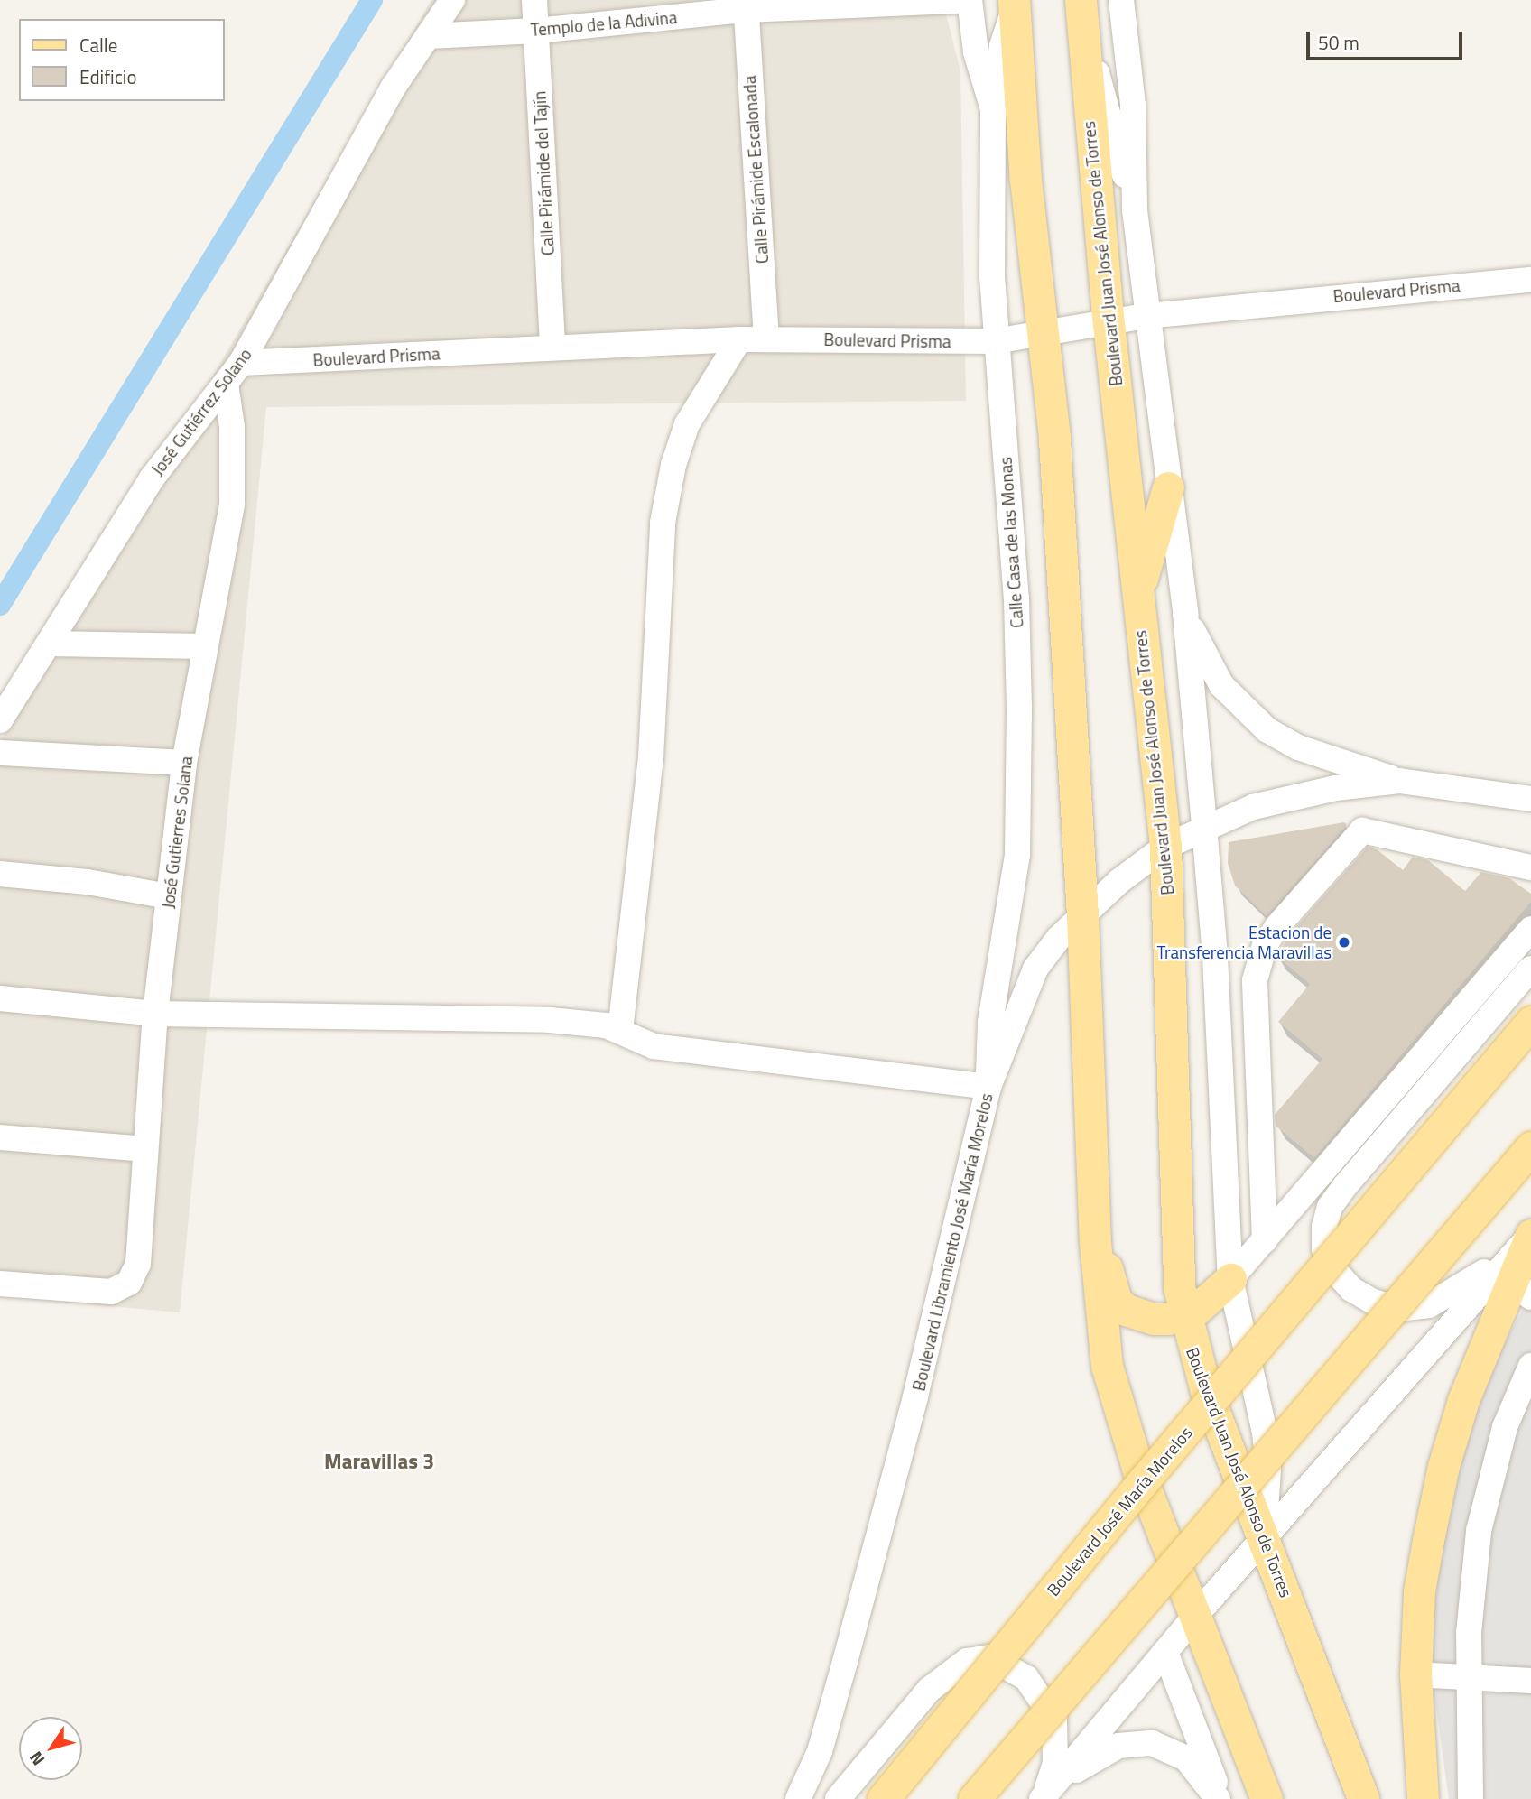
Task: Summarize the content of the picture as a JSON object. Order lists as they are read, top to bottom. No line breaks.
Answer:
{"streets":{"main road":["Boulevard Juan José Alonso de Torres","Boulevard José María Morelos"],"street":["Templo de la Adivina","Calle Pirámide Escalonada","Calle Pirámide del Tajín","Boulevard Prisma","José Gutiérrez Solano","Calle Casa de las Monas","José Gutierres Solana","Boulevard Libramiento José María Morelos"]},"crossings":[["Templo de la Adivina","Calle Pirámide Escalonada"],["Templo de la Adivina","Calle Pirámide del Tajín"],["Templo de la Adivina","José Gutiérrez Solano"],["Templo de la Adivina","Calle Casa de las Monas"],["Calle Pirámide Escalonada","Boulevard Prisma"],["Calle Pirámide del Tajín","Boulevard Prisma"],["Boulevard Juan José Alonso de Torres","Boulevard Prisma"],["Boulevard Juan José Alonso de Torres","Boulevard Libramiento José María Morelos"],["Boulevard Prisma","José Gutiérrez Solano"],["Boulevard Prisma","Calle Casa de las Monas"],["José Gutiérrez Solano","José Gutierres Solana"],["Calle Casa de las Monas","Boulevard Libramiento José María Morelos"]],"districts":["Maravillas 3"],"places":["Estacion de Transferencia Maravillas"],"legend":["Calle","Edificio"],"scale_bar":"50 m","north":"bottom left"}
